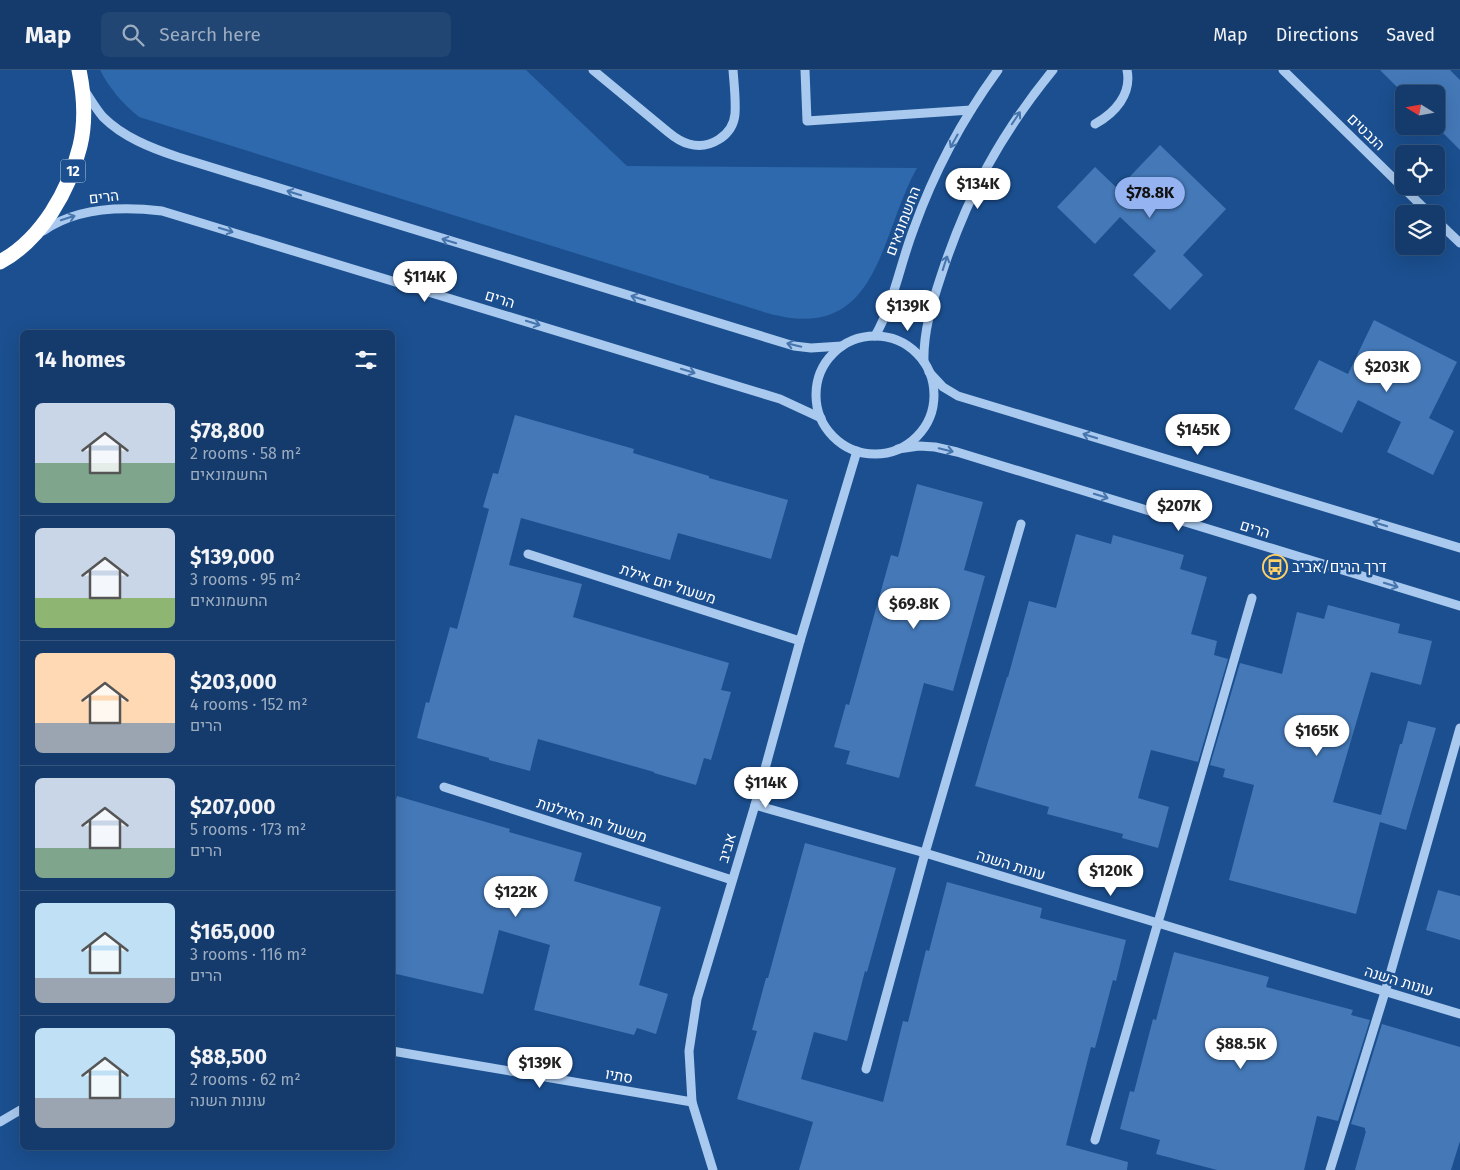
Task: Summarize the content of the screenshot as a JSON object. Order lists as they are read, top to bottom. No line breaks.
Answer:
{"streets":{"highway":["12"],"street":["הנבטים","הרים","החשמונאים","משעול יום אילת","משעול חג האילנות","אביב","עונות השנה","סתיו"]},"crossings":[["12","הרים"],["הרים","החשמונאים"],["הרים","אביב"],["החשמונאים","אביב"],["משעול יום אילת","אביב"],["משעול חג האילנות","אביב"],["אביב","עונות השנה"],["אביב","סתיו"]],"places":{"bus stop":["דרך הרים/אביב"]},"north":"left","page":{"header":"Map","search":"Search here","nav":["Map","Directions","Saved"],"price":["$134K","$78.8K","$114K","$139K","$203K","$145K","$207K","$69.8K","$165K","$114K","$120K","$122K","$88.5K","$139K"],"heading":"14 homes","list":[{"name":"$78,800","note":"2 rooms · 58 m² · החשמונאים"},{"name":"$139,000","note":"3 rooms · 95 m² · החשמונאים"},{"name":"$203,000","note":"4 rooms · 152 m² · הרים"},{"name":"$207,000","note":"5 rooms · 173 m² · הרים"},{"name":"$165,000","note":"3 rooms · 116 m² · הרים"},{"name":"$88,500","note":"2 rooms · 62 m² · עונות השנה"}]}}
